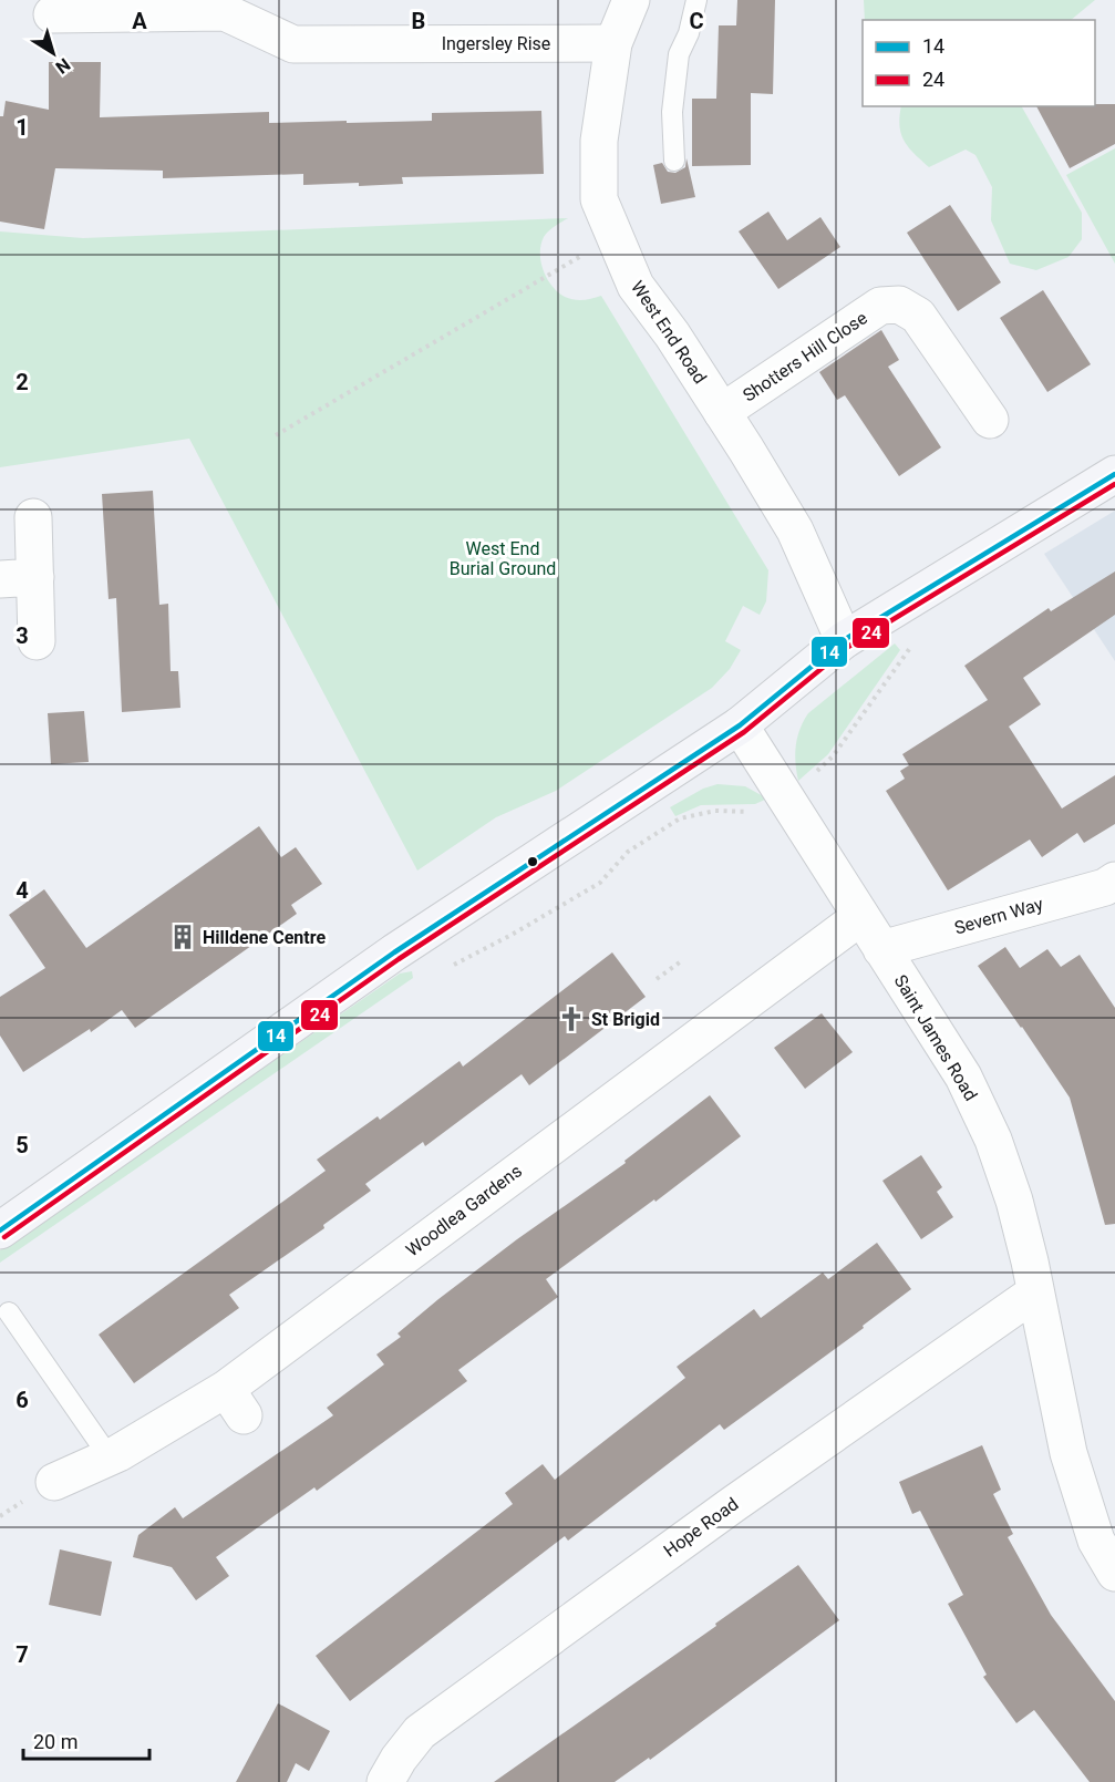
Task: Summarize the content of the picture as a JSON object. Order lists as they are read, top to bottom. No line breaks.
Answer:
{"streets":{"street":["Ingersley Rise","West End Road","Shotters Hill Close","Severn Way","Saint James Road","Woodlea Gardens","Hope Road"]},"crossings":[["Ingersley Rise","West End Road"],["West End Road","Shotters Hill Close"],["Severn Way","Saint James Road"],["Saint James Road","Woodlea Gardens"],["Saint James Road","Hope Road"]],"parks":["West End Burial Ground"],"places":{"building":["Hilldene Centre"],"church":["St Brigid"]},"lines":["transit line 14","transit line 24"],"legend":["14","24"],"scale_bar":"20 m","north":"bottom right","grid":{"columns":["A","B","C"],"rows":["1","2","3","4","5","6","7"]}}
